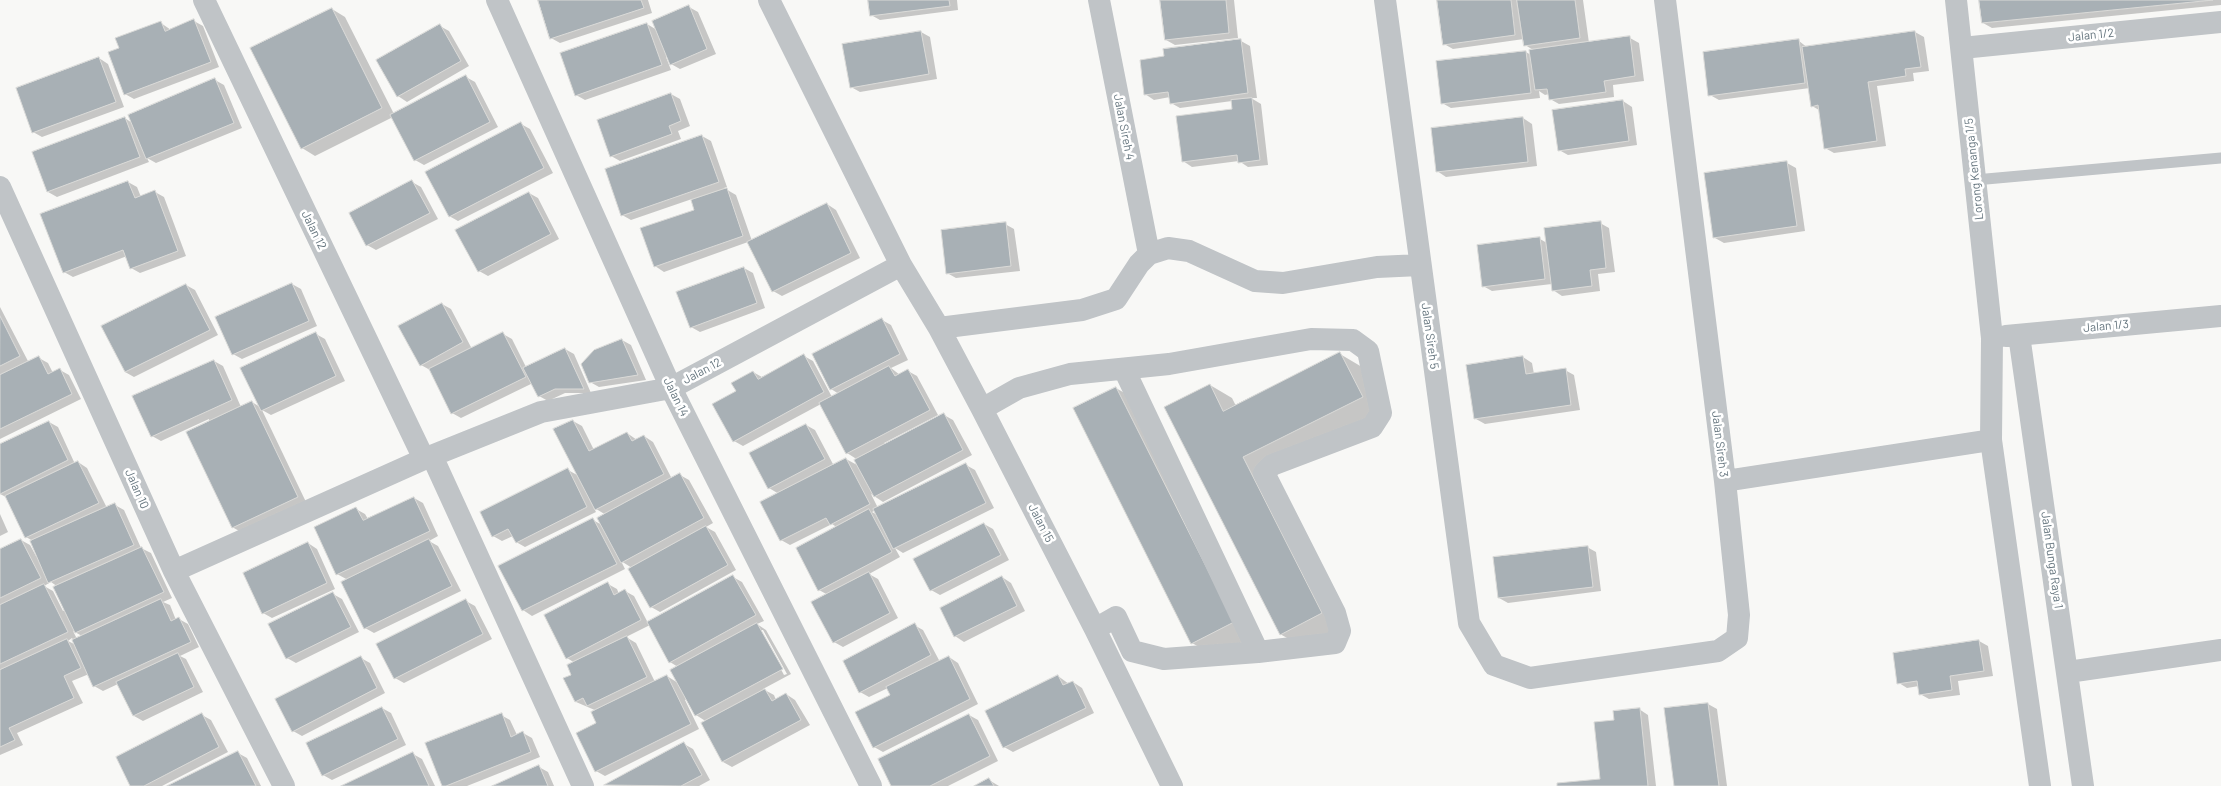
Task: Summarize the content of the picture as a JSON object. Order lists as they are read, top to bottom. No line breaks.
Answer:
{"streets":{"street":["Jalan 1/2","Jalan Sireh 4","Lorong Kenanga 1/5","Jalan 12","Jalan 1/3","Jalan Sireh 5","Jalan 14","Jalan Sireh 3","Jalan 10","Jalan 15","Jalan Bunga Raya 1"]},"crossings":[["Jalan 1/2","Lorong Kenanga 1/5"],["Lorong Kenanga 1/5","Jalan 1/3"],["Jalan 12","Jalan 14"],["Jalan 12","Jalan 10"],["Jalan 12","Jalan 15"],["Jalan 1/3","Jalan Bunga Raya 1"],["Jalan Sireh 5","Jalan Sireh 3"]]}
